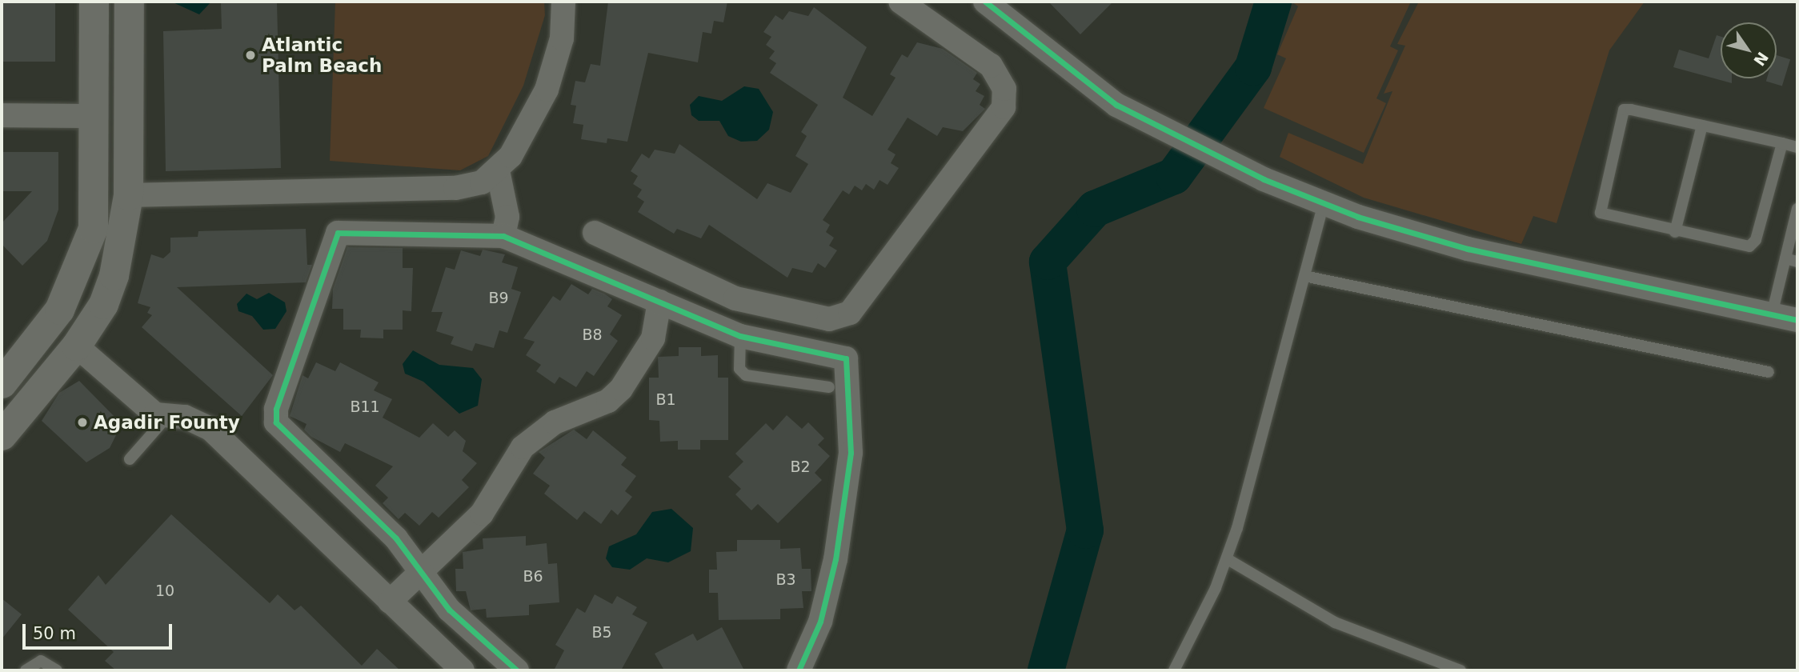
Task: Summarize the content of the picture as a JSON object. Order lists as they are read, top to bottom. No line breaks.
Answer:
{"places":["Atlantic Palm Beach","Agadir Founty"],"house_numbers":["B9","B8","B1","B11","B2","B6","B3","10","B5"],"scale_bar":"50 m","north":"bottom right"}
